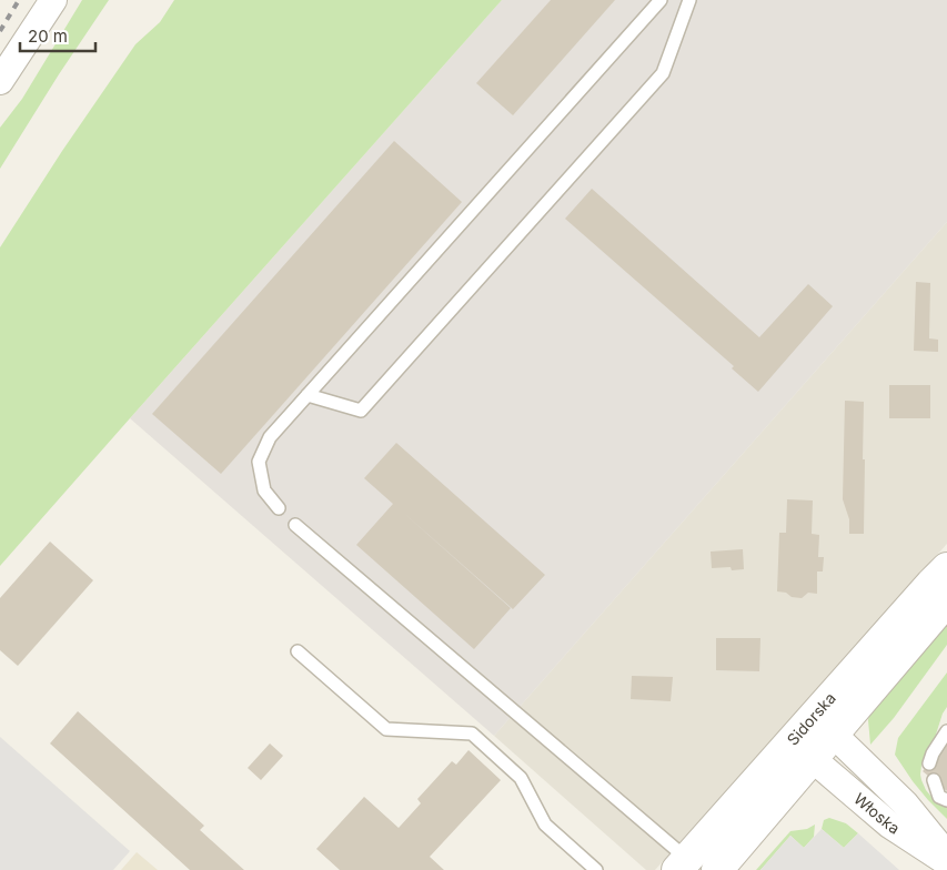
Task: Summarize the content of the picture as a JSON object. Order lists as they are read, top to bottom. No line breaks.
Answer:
{"streets":{"street":["Sidorska","Włoska"]},"crossings":[["Sidorska","Włoska"]],"scale_bar":"20 m"}
